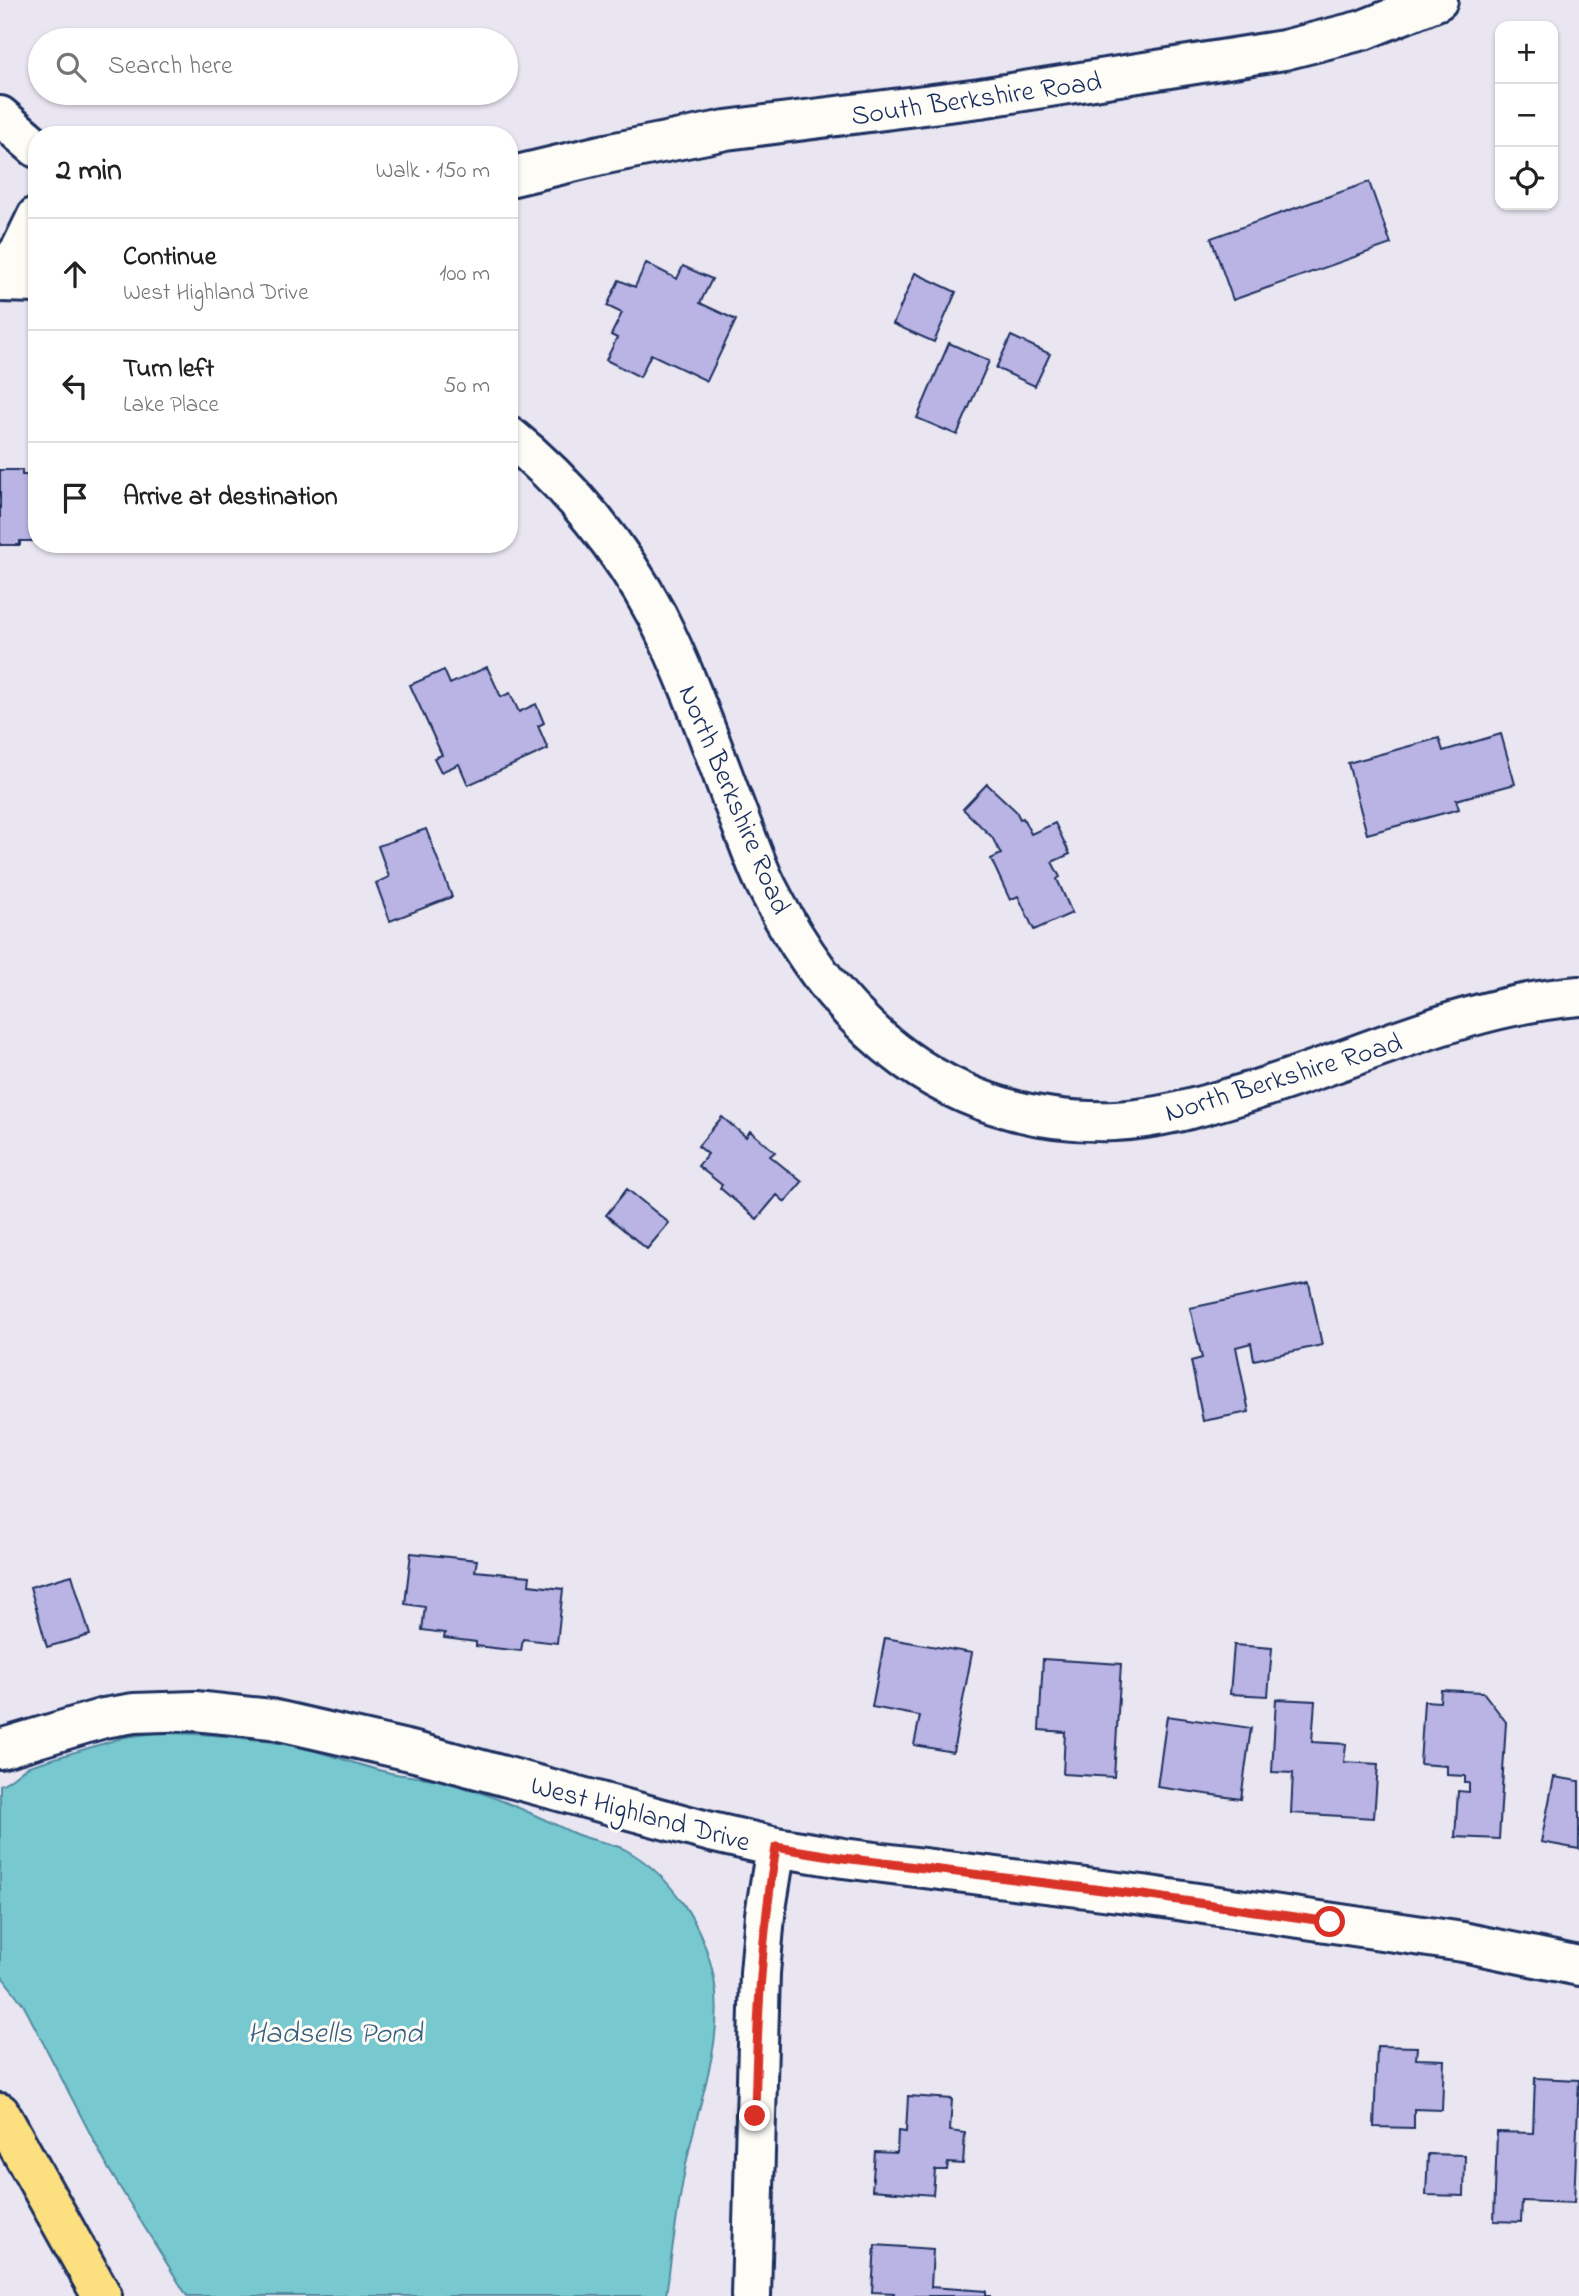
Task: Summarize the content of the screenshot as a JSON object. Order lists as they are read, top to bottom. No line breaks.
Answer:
{"streets":{"street":["South Berkshire Road","North Berkshire Road","West Highland Drive"]},"water":["Hadsells Pond"],"page":{"map_buttons":["+","−"],"search":"Search here","heading":["2 min","Walk · 150 m"],"list":[["Continue","West Highland Drive","100 m"],["Turn left","Lake Place","50 m"],"Arrive at destination"]}}
